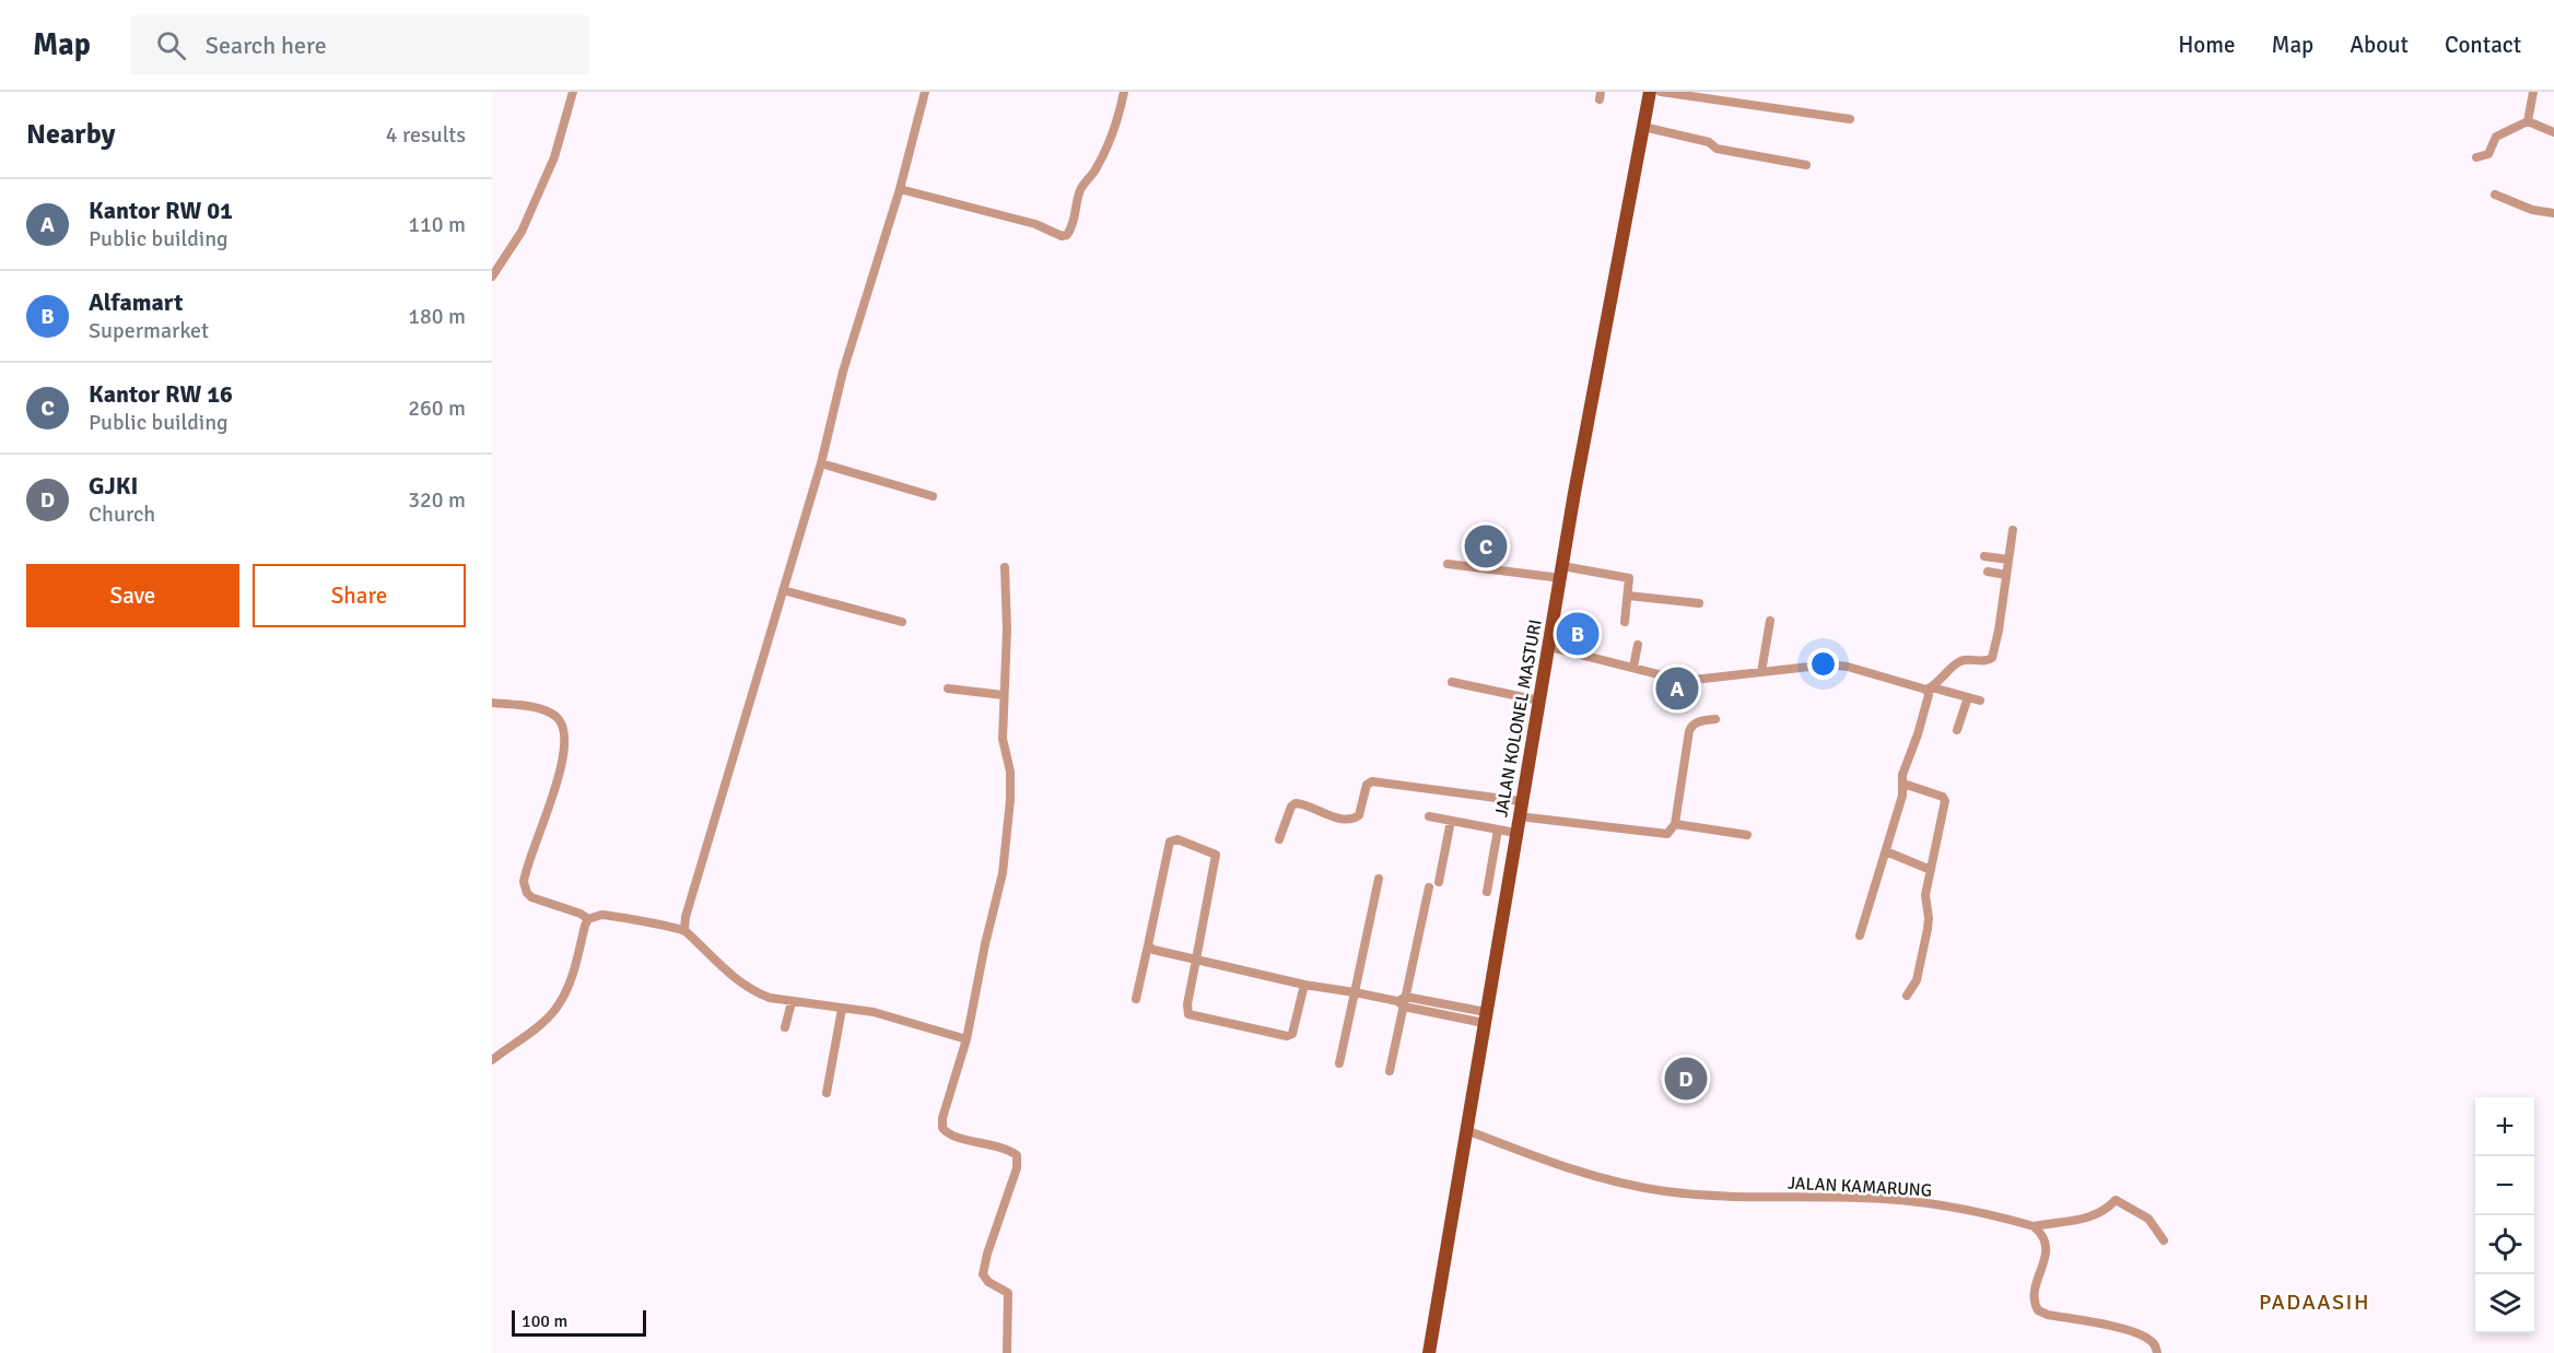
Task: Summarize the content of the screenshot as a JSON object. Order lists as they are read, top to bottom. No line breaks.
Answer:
{"streets":{"main road":["JALAN KOLONEL MASTURI"],"street":["JALAN KAMARUNG"]},"crossings":[["JALAN KOLONEL MASTURI","JALAN KAMARUNG"]],"districts":["PADAASIH"],"scale_bar":"100 m","page":{"header":"Map","search":"Search here","nav":["Home","Map","About","Contact"],"heading":["Nearby","4 results"],"list":[{"mark":"A","name":"Kantor RW 01","note":"Public building","value":"110 m"},{"mark":"B","name":"Alfamart","note":"Supermarket","value":"180 m"},{"mark":"C","name":"Kantor RW 16","note":"Public building","value":"260 m"},{"mark":"D","name":"GJKI","note":"Church","value":"320 m"}],"pins":["C","B","A","D"],"buttons":["Save","Share"],"map_buttons":["+","−"],"scale":"100 m"}}
